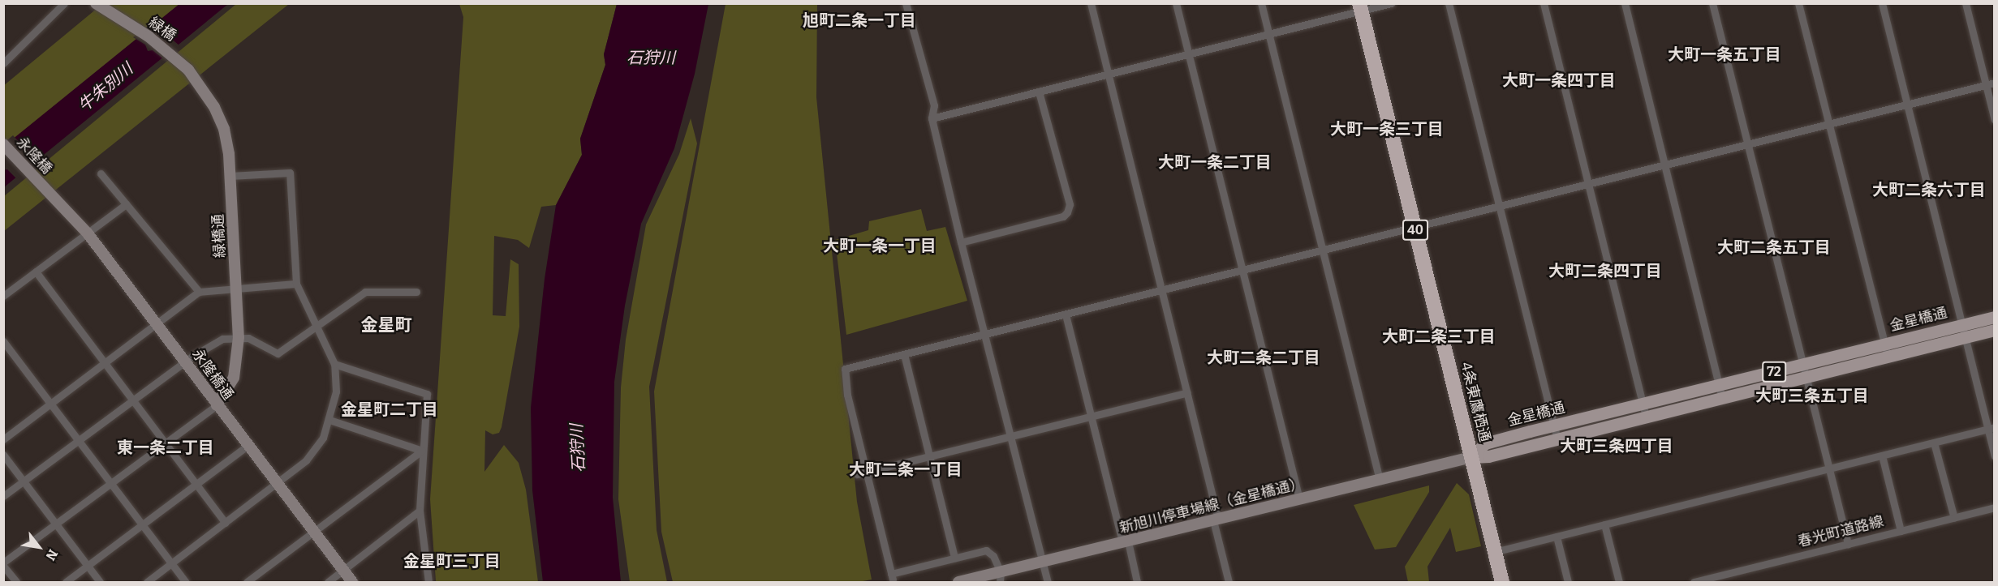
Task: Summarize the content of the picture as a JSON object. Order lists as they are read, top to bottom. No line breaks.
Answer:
{"streets":{"highway":["40","4条東鷹栖通"],"main road":["金星橋通","72"],"street":["緑橋","永隆橋","緑橋通","永隆橋通","新旭川停車場線（金星橋通）","春光町道路線"]},"crossings":[["緑橋","緑橋通"],["永隆橋","永隆橋通"],["緑橋通","永隆橋通"],["金星橋通","4条東鷹栖通"],["金星橋通","新旭川停車場線（金星橋通）"],["4条東鷹栖通","新旭川停車場線（金星橋通）"]],"districts":["旭町二条一丁目","大町一条五丁目","大町一条四丁目","大町一条三丁目","大町一条二丁目","大町二条六丁目","大町一条一丁目","大町二条五丁目","大町二条四丁目","金星町","大町二条三丁目","大町二条二丁目","大町三条五丁目","金星町二丁目","大町三条四丁目","東一条二丁目","大町二条一丁目","金星町三丁目"],"water":["石狩川","牛朱別川"],"north":"bottom right"}
